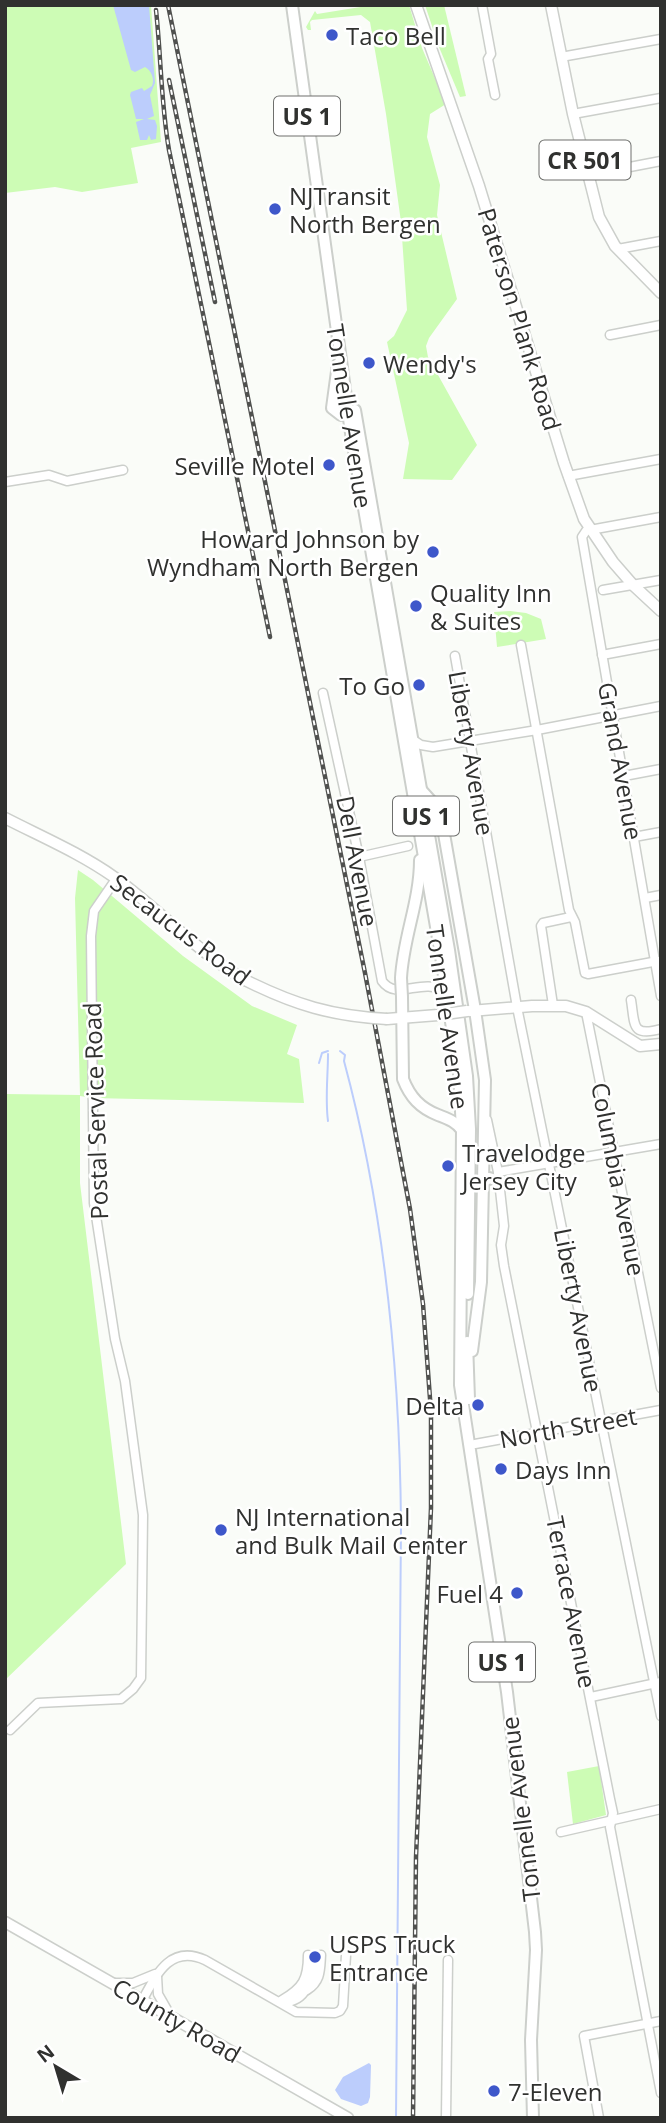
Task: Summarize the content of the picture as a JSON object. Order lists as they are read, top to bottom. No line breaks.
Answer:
{"streets":{"highway":["US 1","Tonnelle Avenue"],"main road":["CR 501","Paterson Plank Road","Secaucus Road","County Road"],"street":["Liberty Avenue","Grand Avenue","Dell Avenue","Postal Service Road","Columbia Avenue","North Street","Terrace Avenue"]},"crossings":[["Paterson Plank Road","Grand Avenue"],["Tonnelle Avenue","Dell Avenue"],["Tonnelle Avenue","North Street"],["Liberty Avenue","Secaucus Road"],["Liberty Avenue","North Street"],["Secaucus Road","Postal Service Road"],["Secaucus Road","Columbia Avenue"],["North Street","Terrace Avenue"]],"places":["Taco Bell","NJTransit North Bergen","Wendy's","Seville Motel","Howard Johnson by Wyndham North Bergen","Quality Inn & Suites","To Go","Travelodge Jersey City","Delta","Days Inn","NJ International and Bulk Mail Center","Fuel 4","USPS Truck Entrance","7-Eleven"],"north":"top left"}
